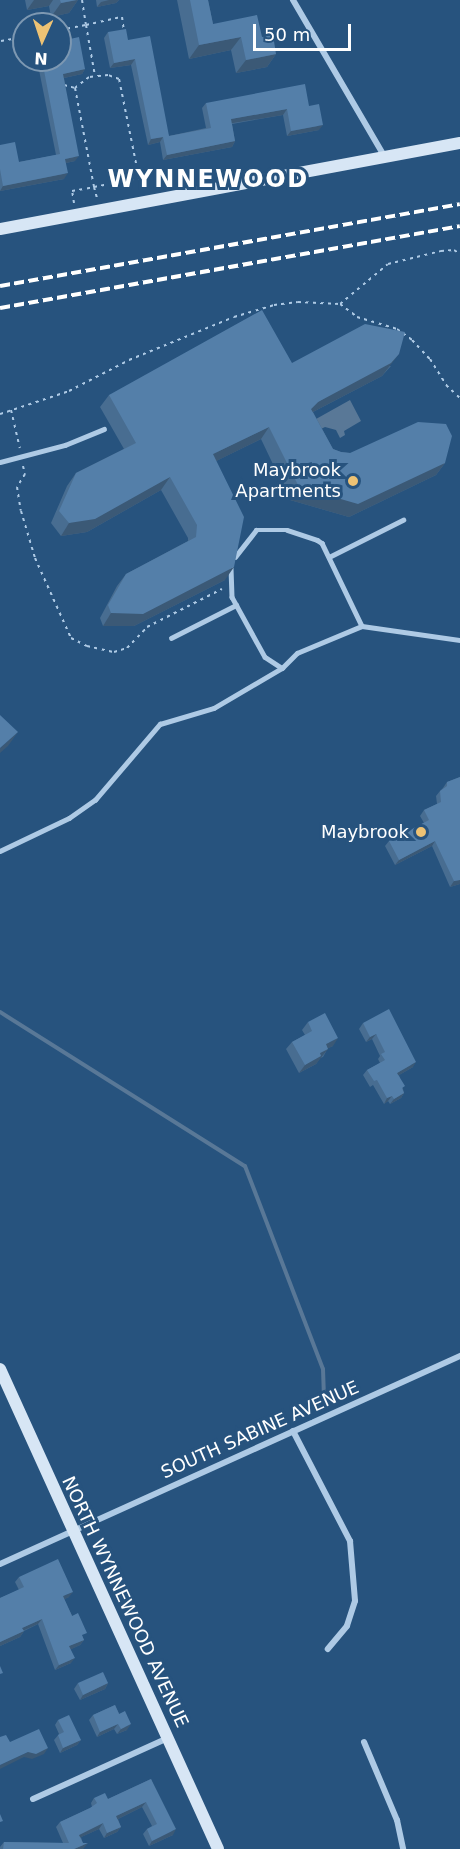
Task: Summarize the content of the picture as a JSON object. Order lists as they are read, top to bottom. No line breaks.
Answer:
{"streets":{"street":["SOUTH SABINE AVENUE","NORTH WYNNEWOOD AVENUE"]},"crossings":[["SOUTH SABINE AVENUE","NORTH WYNNEWOOD AVENUE"]],"districts":["WYNNEWOOD"],"places":["Maybrook Apartments","Maybrook"],"scale_bar":"50 m","north":"bottom"}
